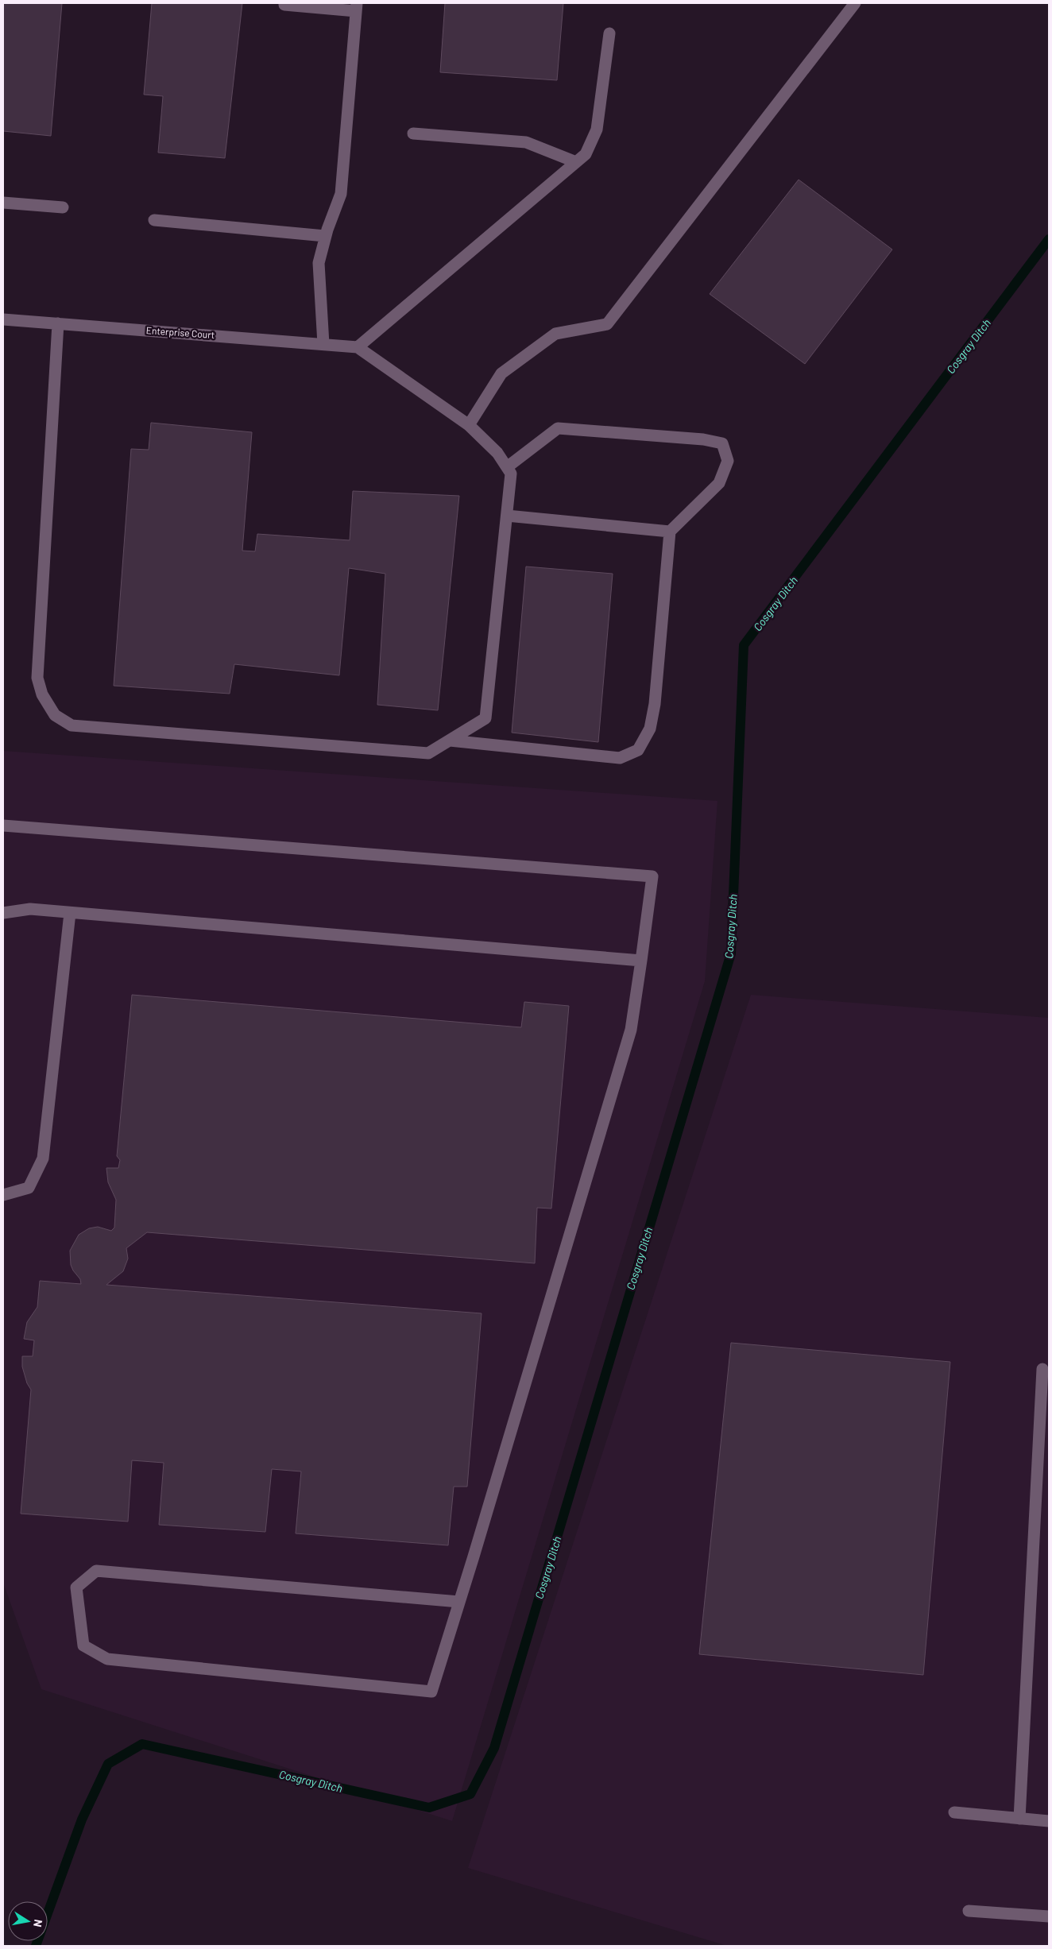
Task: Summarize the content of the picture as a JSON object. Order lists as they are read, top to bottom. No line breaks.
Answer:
{"streets":{"street":["Enterprise Court"]},"water":["Cosgray Ditch"],"north":"right"}
